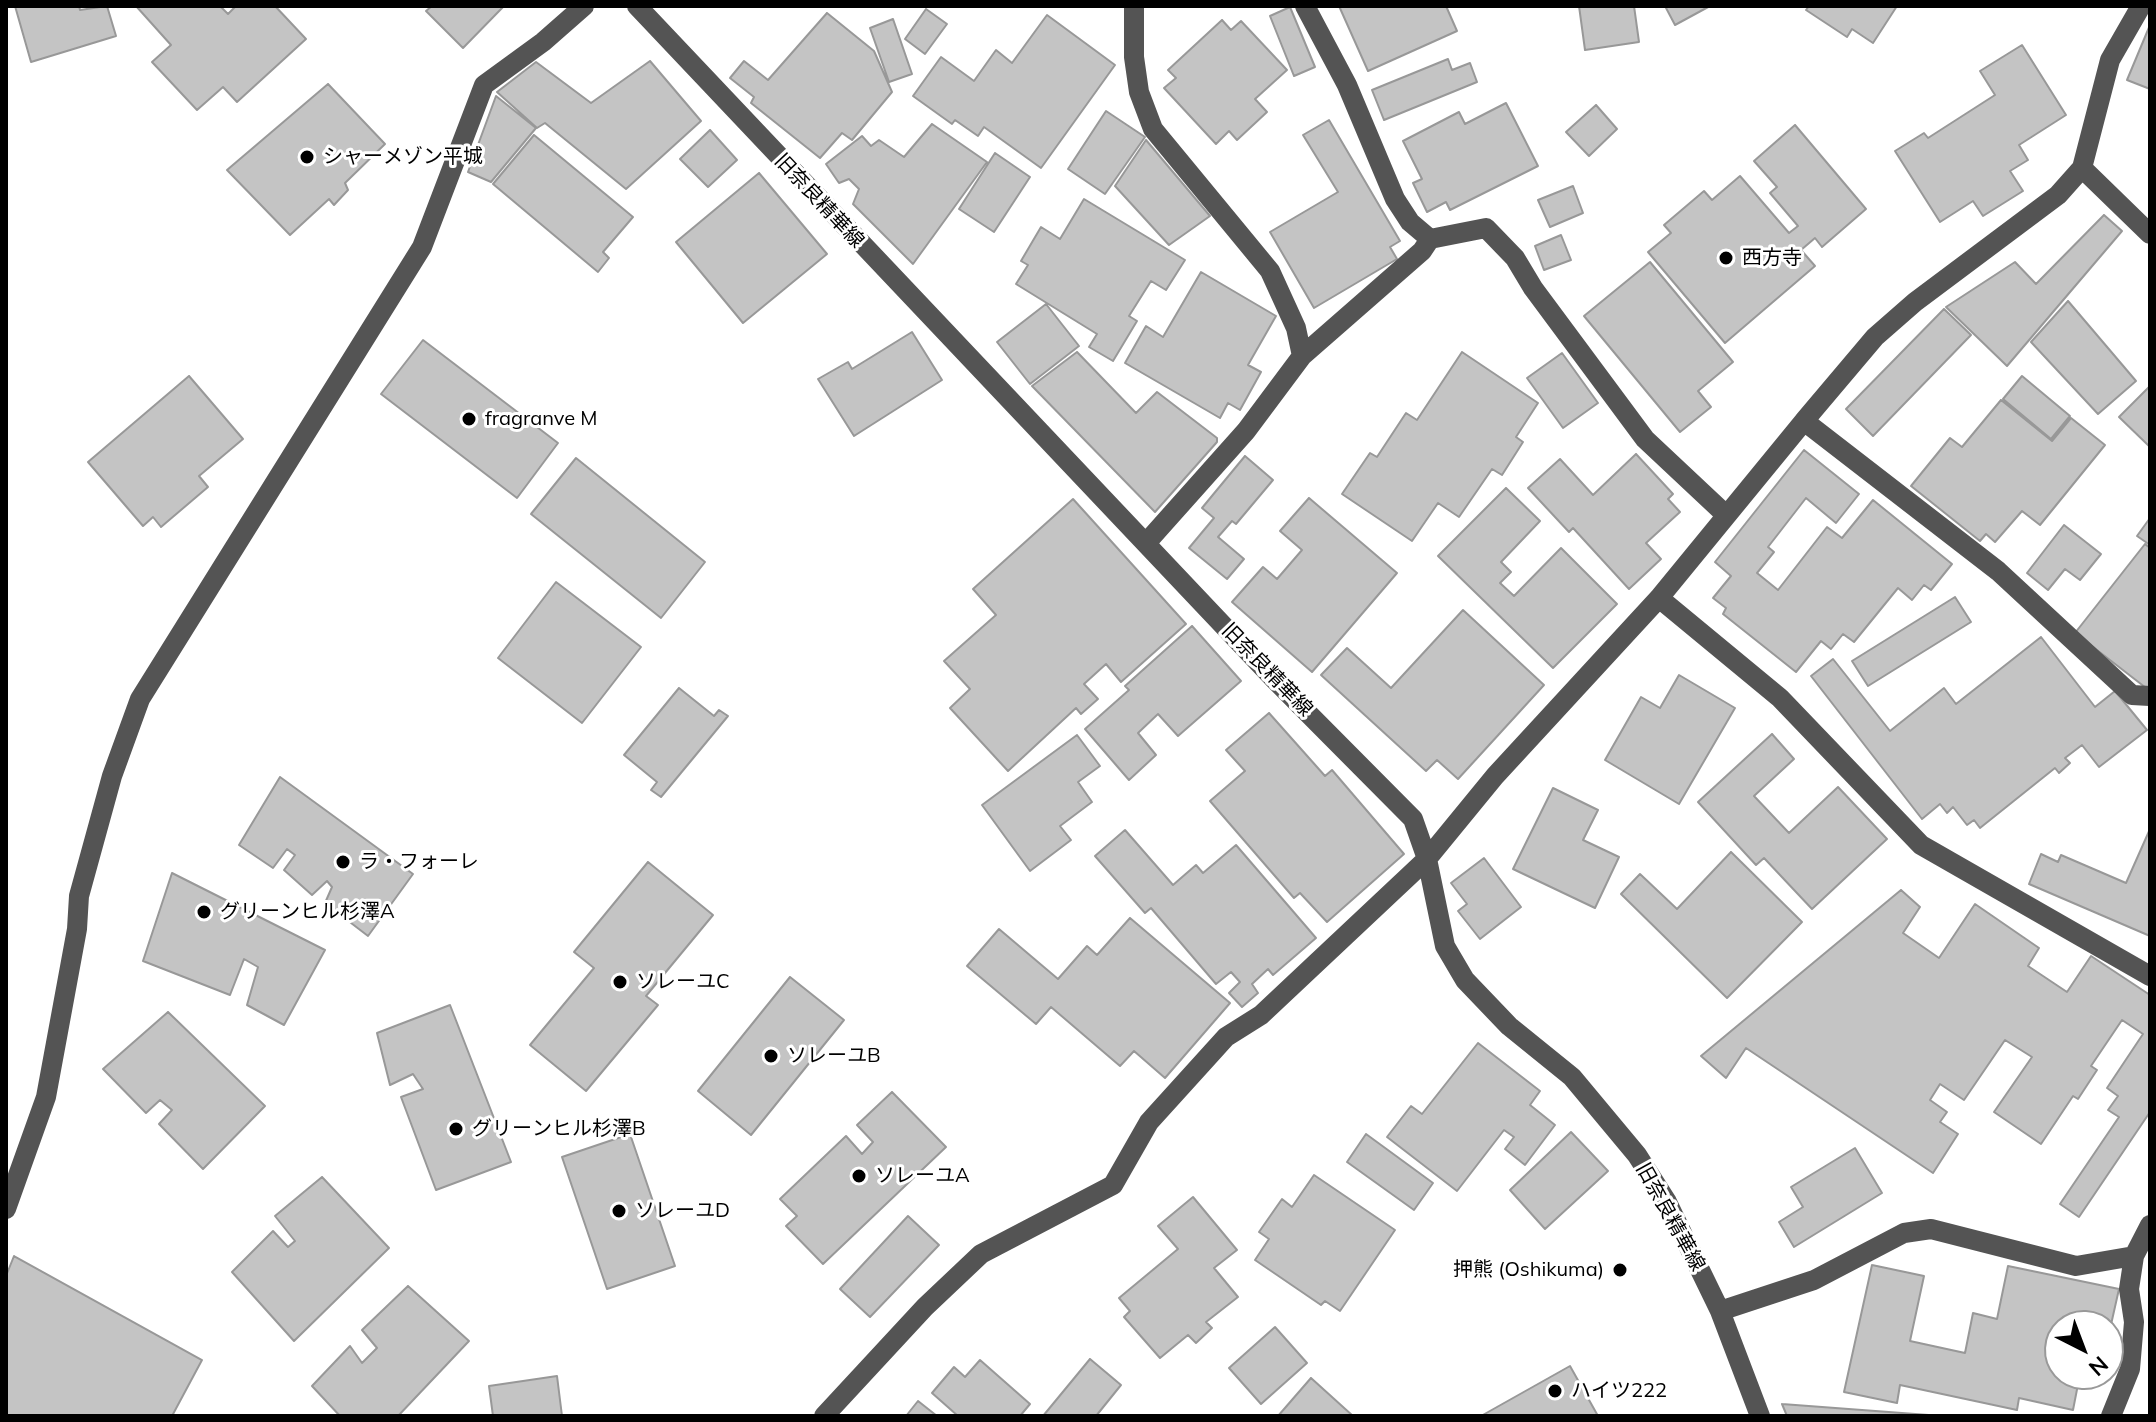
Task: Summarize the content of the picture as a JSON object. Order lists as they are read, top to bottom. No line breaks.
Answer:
{"streets":{"street":["旧奈良精華線"]},"places":["シャーメゾン平城","西方寺","fragranve M","ラ・フォーレ","グリーンヒル杉澤A","ソレーユC","ソレーユB","グリーンヒル杉澤B","ソレーユA","ソレーユD","押熊 (Oshikuma)","ハイツ222"],"north":"bottom right"}
